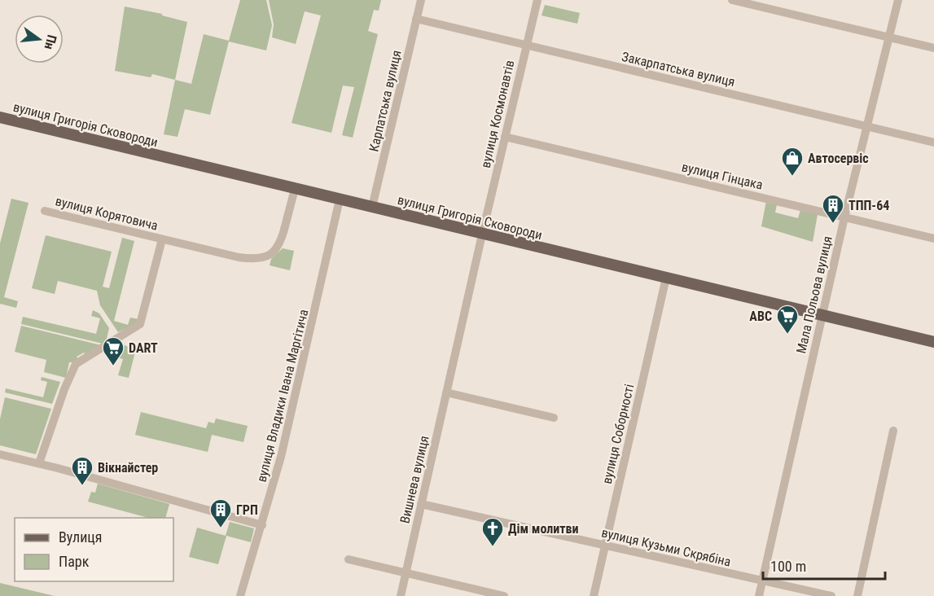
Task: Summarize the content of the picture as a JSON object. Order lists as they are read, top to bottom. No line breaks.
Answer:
{"streets":{"main road":["вулиця Григорія Сковороди"],"street":["Закарпатська вулиця","Карпатська вулиця","вулиця Космонавтів","вулиця Гінцака","вулиця Корятовича","Мала Польова вулиця","вулиця Владики Івана Маргітича","вулиця Соборності","Вишнева вулиця","вулиця Кузьми Скрябіна"]},"crossings":[["Закарпатська вулиця","Карпатська вулиця"],["Закарпатська вулиця","вулиця Космонавтів"],["Закарпатська вулиця","Мала Польова вулиця"],["Карпатська вулиця","вулиця Григорія Сковороди"],["вулиця Космонавтів","вулиця Григорія Сковороди"],["вулиця Космонавтів","вулиця Гінцака"],["вулиця Космонавтів","Вишнева вулиця"],["вулиця Григорія Сковороди","вулиця Корятовича"],["вулиця Григорія Сковороди","Мала Польова вулиця"],["вулиця Григорія Сковороди","вулиця Владики Івана Маргітича"],["вулиця Григорія Сковороди","вулиця Соборності"],["вулиця Григорія Сковороди","Вишнева вулиця"],["вулиця Гінцака","Мала Польова вулиця"],["Мала Польова вулиця","вулиця Кузьми Скрябіна"],["вулиця Соборності","вулиця Кузьми Скрябіна"],["Вишнева вулиця","вулиця Кузьми Скрябіна"]],"places":{"shop":["Автосервіс"],"building":["ТПП-64","Вікнайстер","ГРП"],"supermarket":["ABC","DART"],"church":["Дім молитви"]},"legend":["Вулиця","Парк"],"scale_bar":"100 m","north":"right"}
